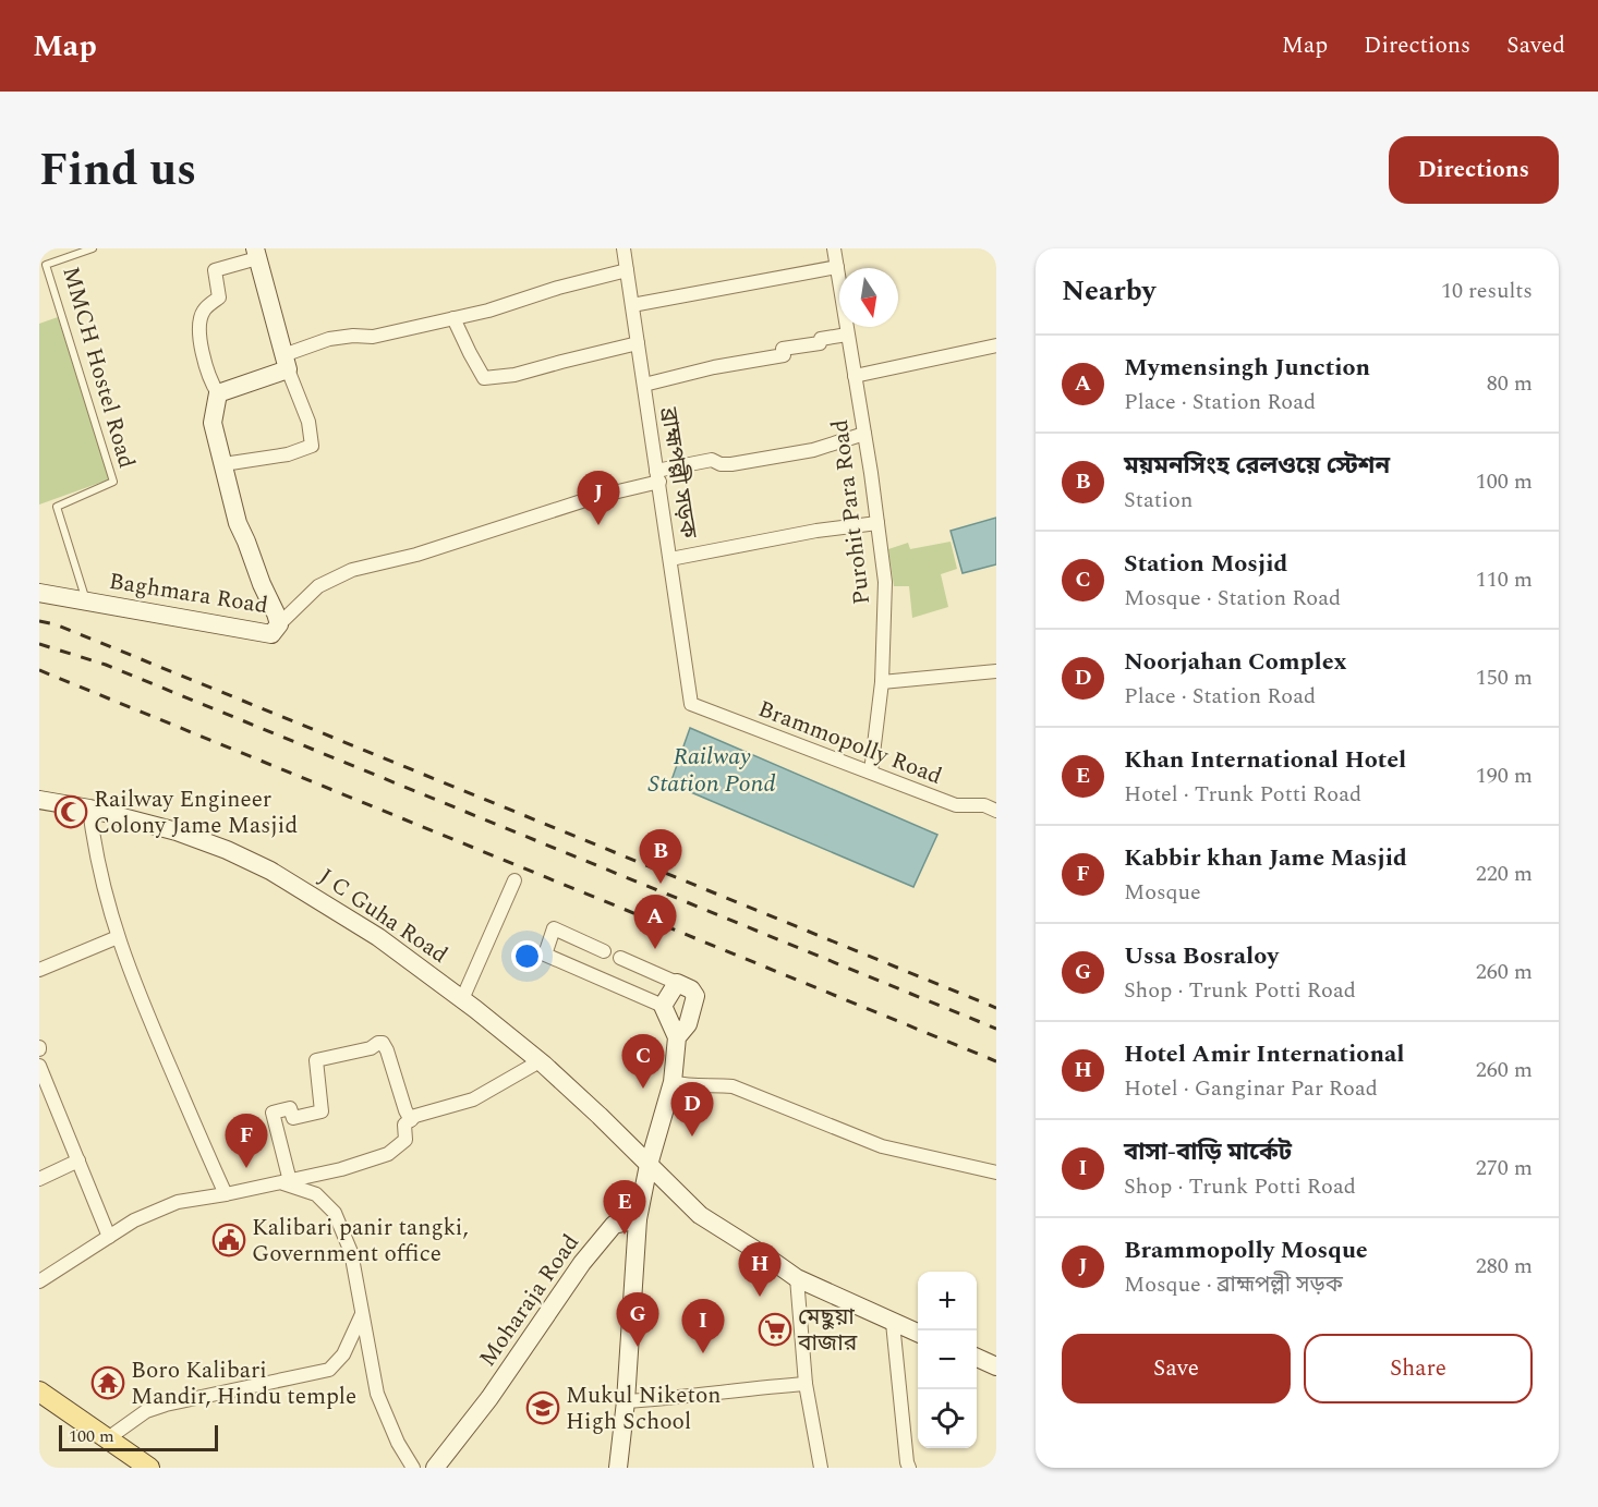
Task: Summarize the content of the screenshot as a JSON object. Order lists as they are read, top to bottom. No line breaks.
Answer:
{"streets":{"street":["ব্রাহ্মপল্লী সড়ক","Purohit Para Road","Baghmara Road","Brammopolly Road","J C Guha Road","Moharaja Road"],"lane":["MMCH Hostel Road"]},"crossings":[["MMCH Hostel Road","Baghmara Road"],["ব্রাহ্মপল্লী সড়ক","Brammopolly Road"],["Purohit Para Road","Brammopolly Road"]],"water":["Railway Station Pond"],"places":{"mosque":["Railway Engineer Colony Jame Masjid"],"public building":["Kalibari panir tangki, Government office"],"supermarket":["মেছুয়া বাজার"],"temple":["Boro Kalibari Mandir, Hindu temple"],"school or university":["Mukul Niketon High School"]},"scale_bar":"100 m","north":"bottom","page":{"header":"Map","nav":["Map","Directions","Saved"],"title":"Find us","buttons":["Directions",["Save","Share"]],"heading":["Nearby","10 results"],"list":[{"mark":"A","name":"Mymensingh Junction","note":"Place · Station Road","value":"80 m"},{"mark":"B","name":"ময়মনসিংহ রেলওয়ে স্টেশন","note":"Station","value":"100 m"},{"mark":"C","name":"Station Mosjid","note":"Mosque · Station Road","value":"110 m"},{"mark":"D","name":"Noorjahan Complex","note":"Place · Station Road","value":"150 m"},{"mark":"E","name":"Khan International Hotel","note":"Hotel · Trunk Potti Road","value":"190 m"},{"mark":"F","name":"Kabbir khan Jame Masjid","note":"Mosque","value":"220 m"},{"mark":"G","name":"Ussa Bosraloy","note":"Shop · Trunk Potti Road","value":"260 m"},{"mark":"H","name":"Hotel Amir International","note":"Hotel · Ganginar Par Road","value":"260 m"},{"mark":"I","name":"বাসা-বাড়ি মার্কেট","note":"Shop · Trunk Potti Road","value":"270 m"},{"mark":"J","name":"Brammopolly Mosque","note":"Mosque · ব্রাহ্মপল্লী সড়ক","value":"280 m"}],"pins":["J","B","A","C","D","F","E","H","G","I"],"map_buttons":["+","−"],"scale":"100 m"}}
